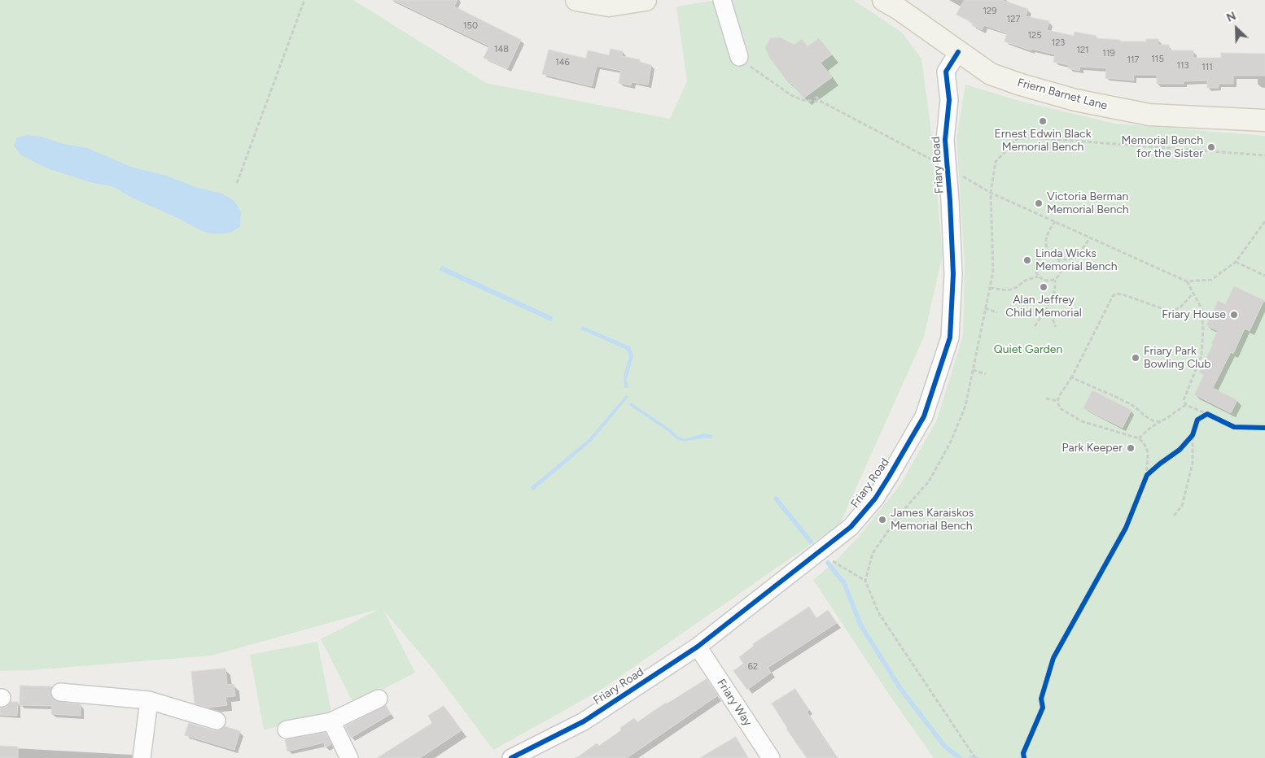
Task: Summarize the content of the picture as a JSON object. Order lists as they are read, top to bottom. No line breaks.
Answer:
{"streets":{"main road":["Friern Barnet Lane"],"street":["Friary Road","Friary Way"]},"crossings":[["Friern Barnet Lane","Friary Road"],["Friary Road","Friary Way"]],"parks":["Quiet Garden"],"places":["Ernest Edwin Black Memorial Bench","Memorial Bench for the Sister","Victoria Berman Memorial Bench","Linda Wicks Memorial Bench","Alan Jeffrey Child Memorial","Friary House","Friary Park Bowling Club","Park Keeper","James Karaiskos Memorial Bench"],"house_numbers":["129","127","150","125","123","148","121","119","115","117","146","113","111","62"],"north":"top left"}
